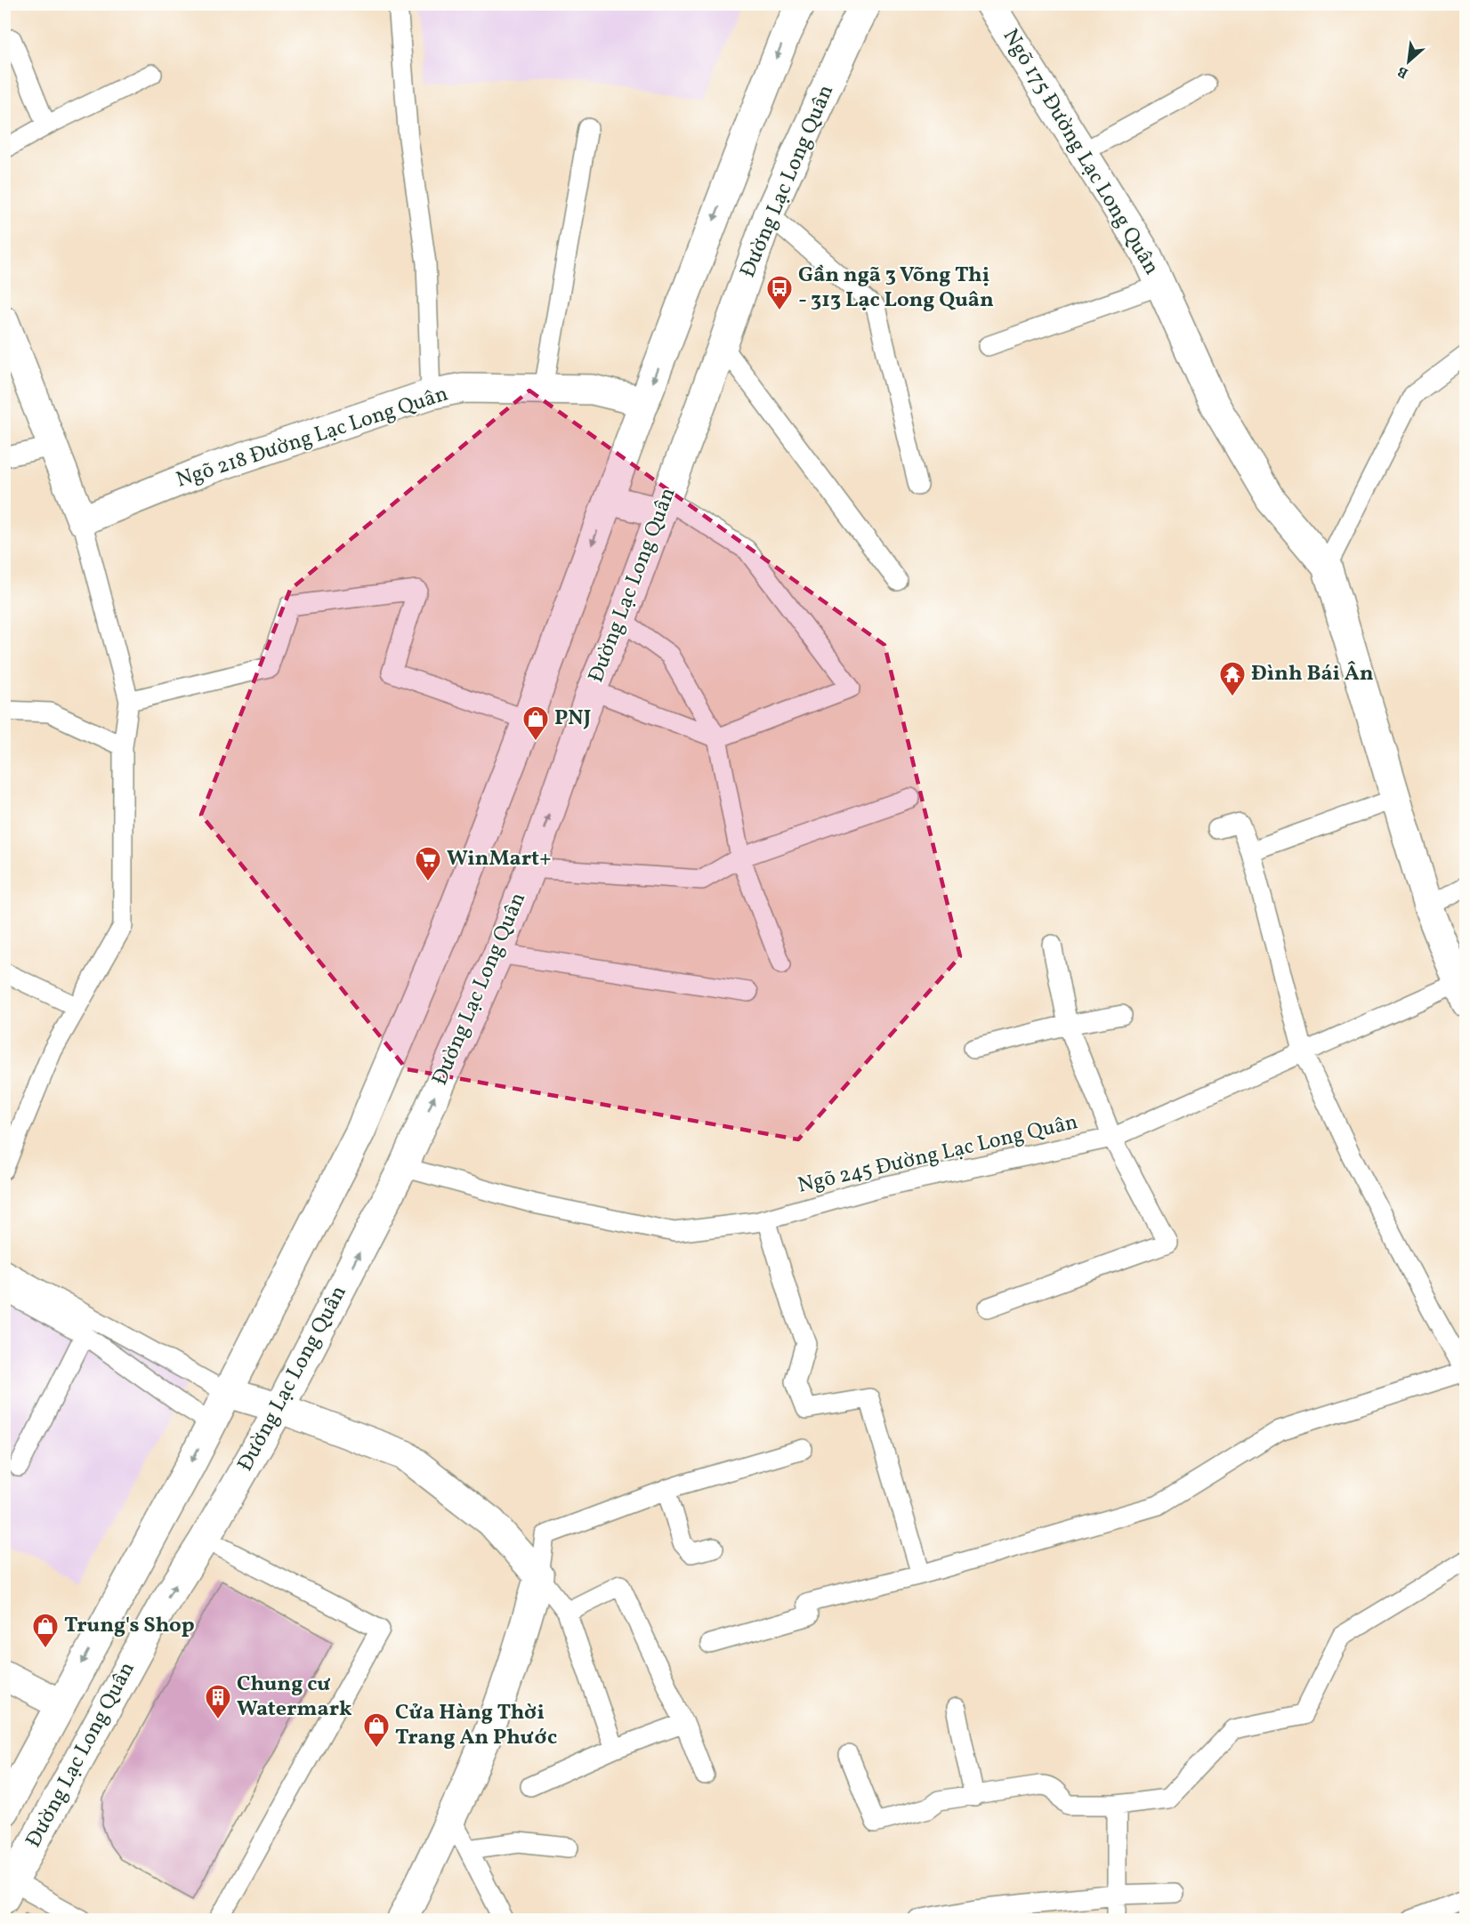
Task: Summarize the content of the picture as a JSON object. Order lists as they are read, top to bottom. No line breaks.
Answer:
{"streets":{"main road":["Ngõ 175 Đường Lạc Long Quân","Đường Lạc Long Quân","Ngõ 218 Đường Lạc Long Quân"],"lane":["Ngõ 245 Đường Lạc Long Quân"]},"crossings":[["Ngõ 175 Đường Lạc Long Quân","Ngõ 245 Đường Lạc Long Quân"],["Đường Lạc Long Quân","Ngõ 218 Đường Lạc Long Quân"],["Đường Lạc Long Quân","Ngõ 245 Đường Lạc Long Quân"]],"places":{"bus stop":["Gần ngã 3 Võng Thị - 313 Lạc Long Quân"],"temple":["Đình Bái Ân"],"shop":["PNJ","Trung's Shop","Cửa Hàng Thời Trang An Phước"],"supermarket":["WinMart+"],"building":["Chung cư Watermark"]},"north":"bottom left"}
